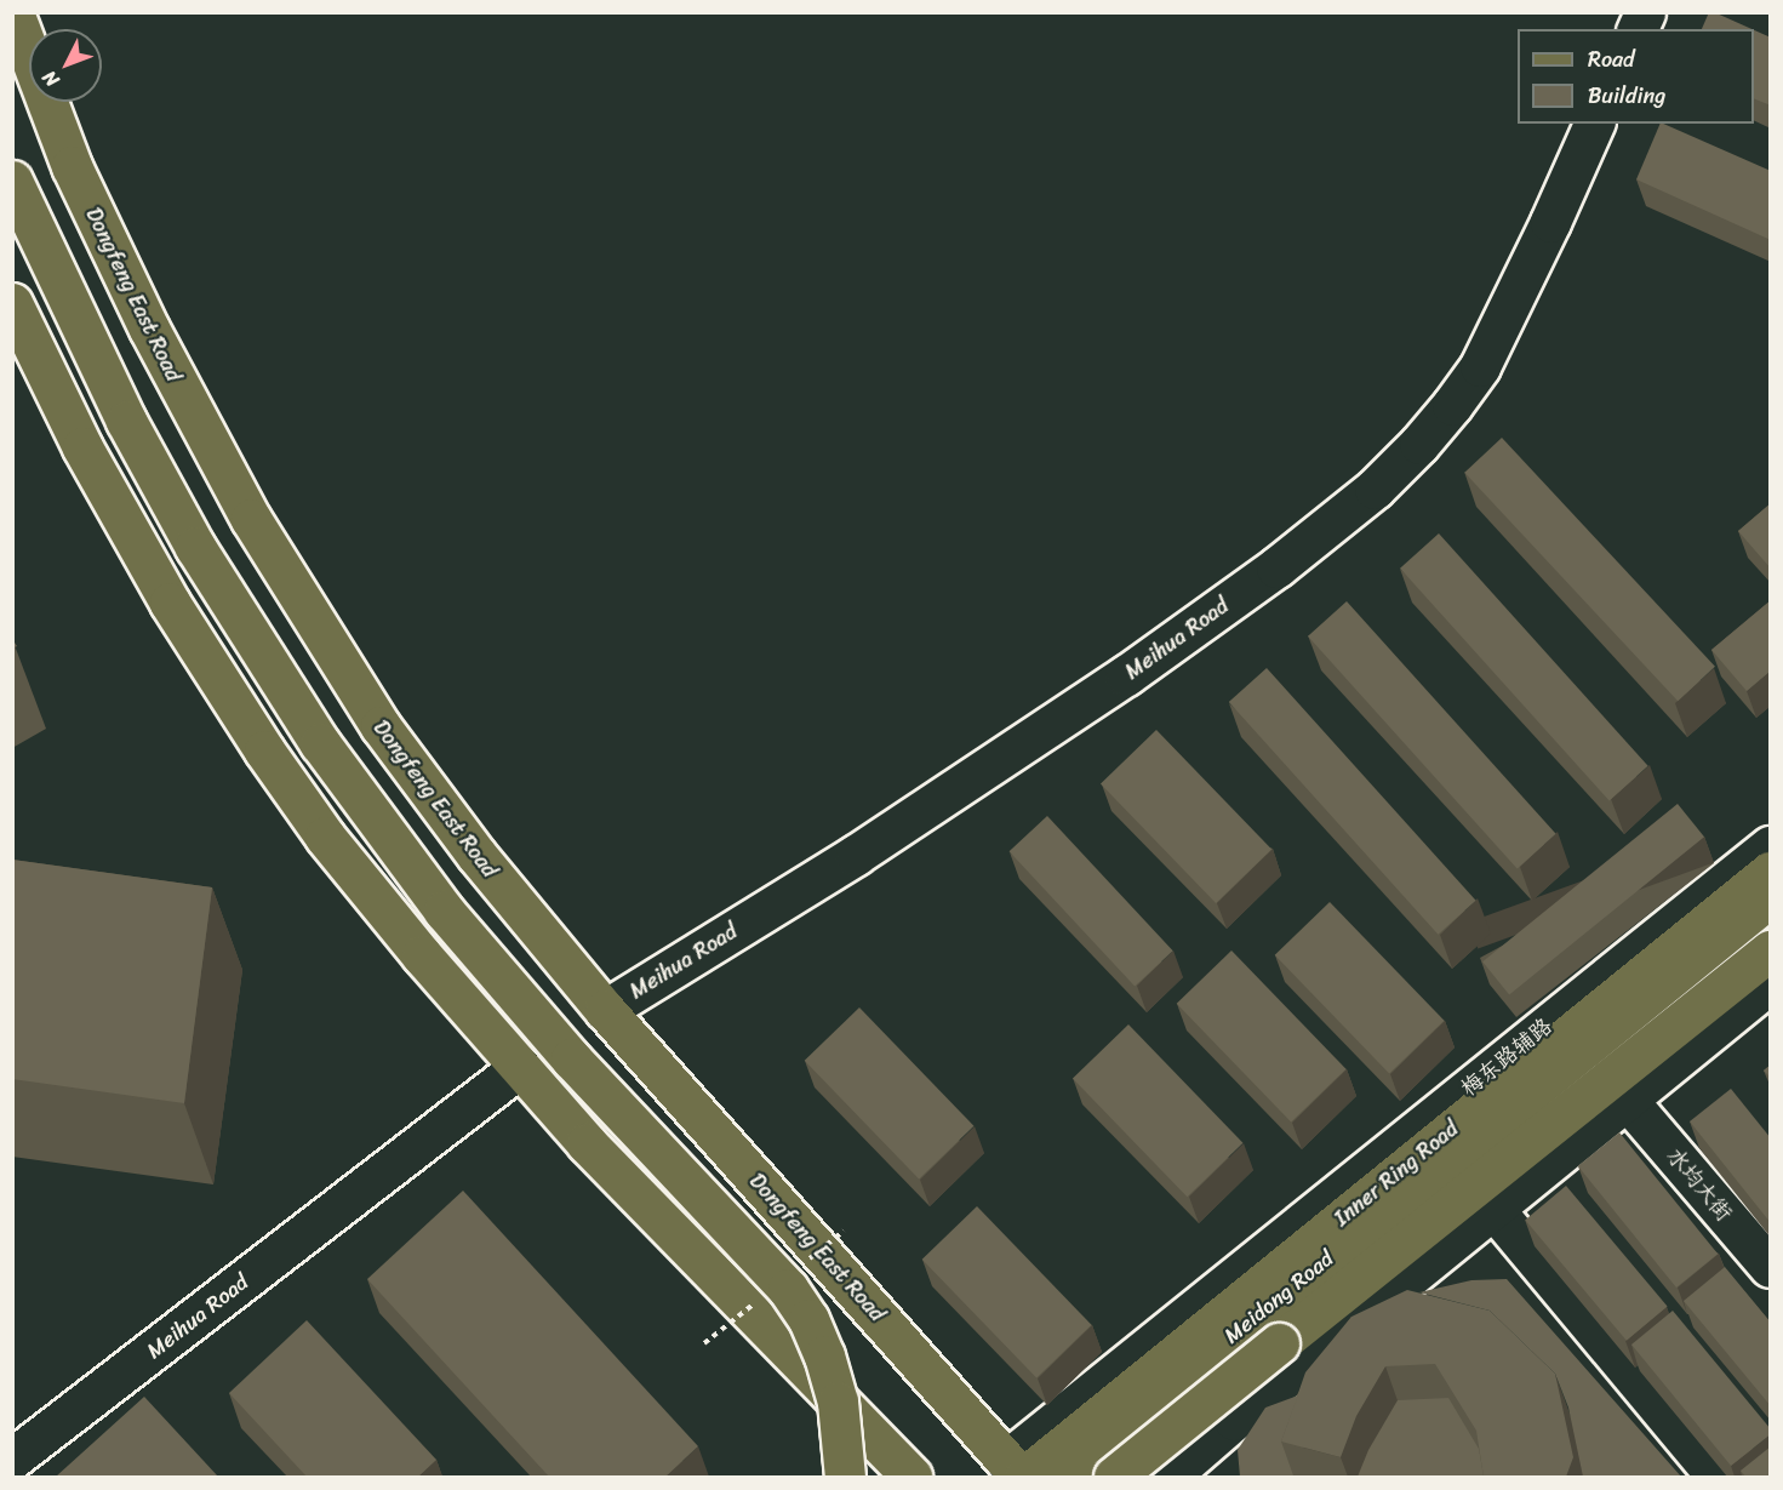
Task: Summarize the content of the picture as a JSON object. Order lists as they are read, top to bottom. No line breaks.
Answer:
{"streets":{"main road":["Dongfeng East Road","Inner Ring Road","Meidong Road"],"street":["Meihua Road","梅东路辅路","水均大街"]},"crossings":[["Dongfeng East Road","Meihua Road"],["Dongfeng East Road","梅东路辅路"],["Dongfeng East Road","Inner Ring Road"],["梅东路辅路","Inner Ring Road"]],"legend":["Road","Building"],"north":"bottom left"}
